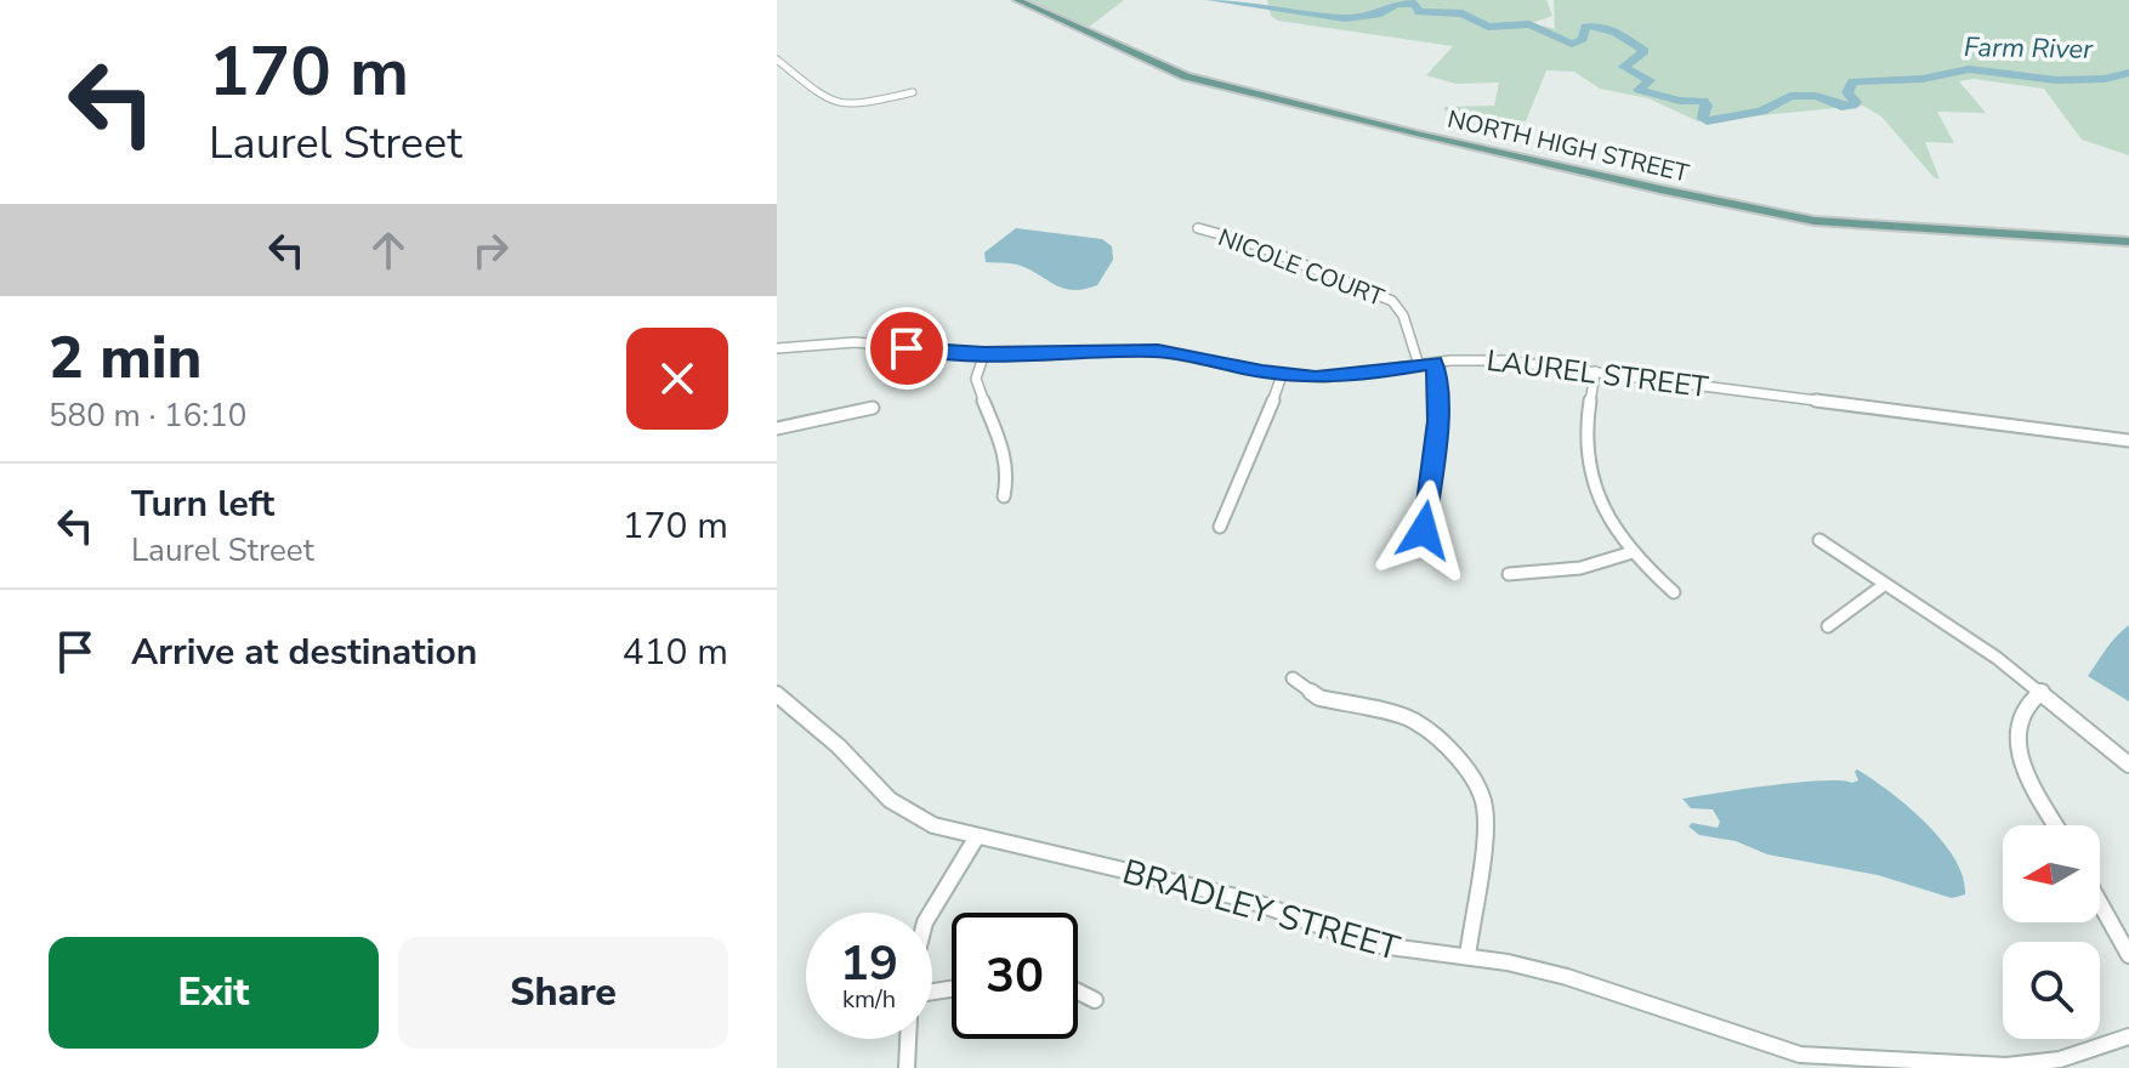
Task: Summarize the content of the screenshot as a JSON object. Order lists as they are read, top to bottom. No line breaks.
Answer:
{"streets":{"main road":["NORTH HIGH STREET"],"street":["NICOLE COURT","LAUREL STREET","BRADLEY STREET"]},"crossings":[["NICOLE COURT","LAUREL STREET"]],"water":["Farm River"],"north":"left","page":{"turn":["170 m","Laurel Street"],"heading":["2 min","580 m · 16:10"],"list":[{"name":"Turn left","note":"Laurel Street","value":"170 m"},{"name":"Arrive at destination","value":"410 m"}],"speed":"19 km/h","limit":"30","buttons":["Exit","Share"]}}
